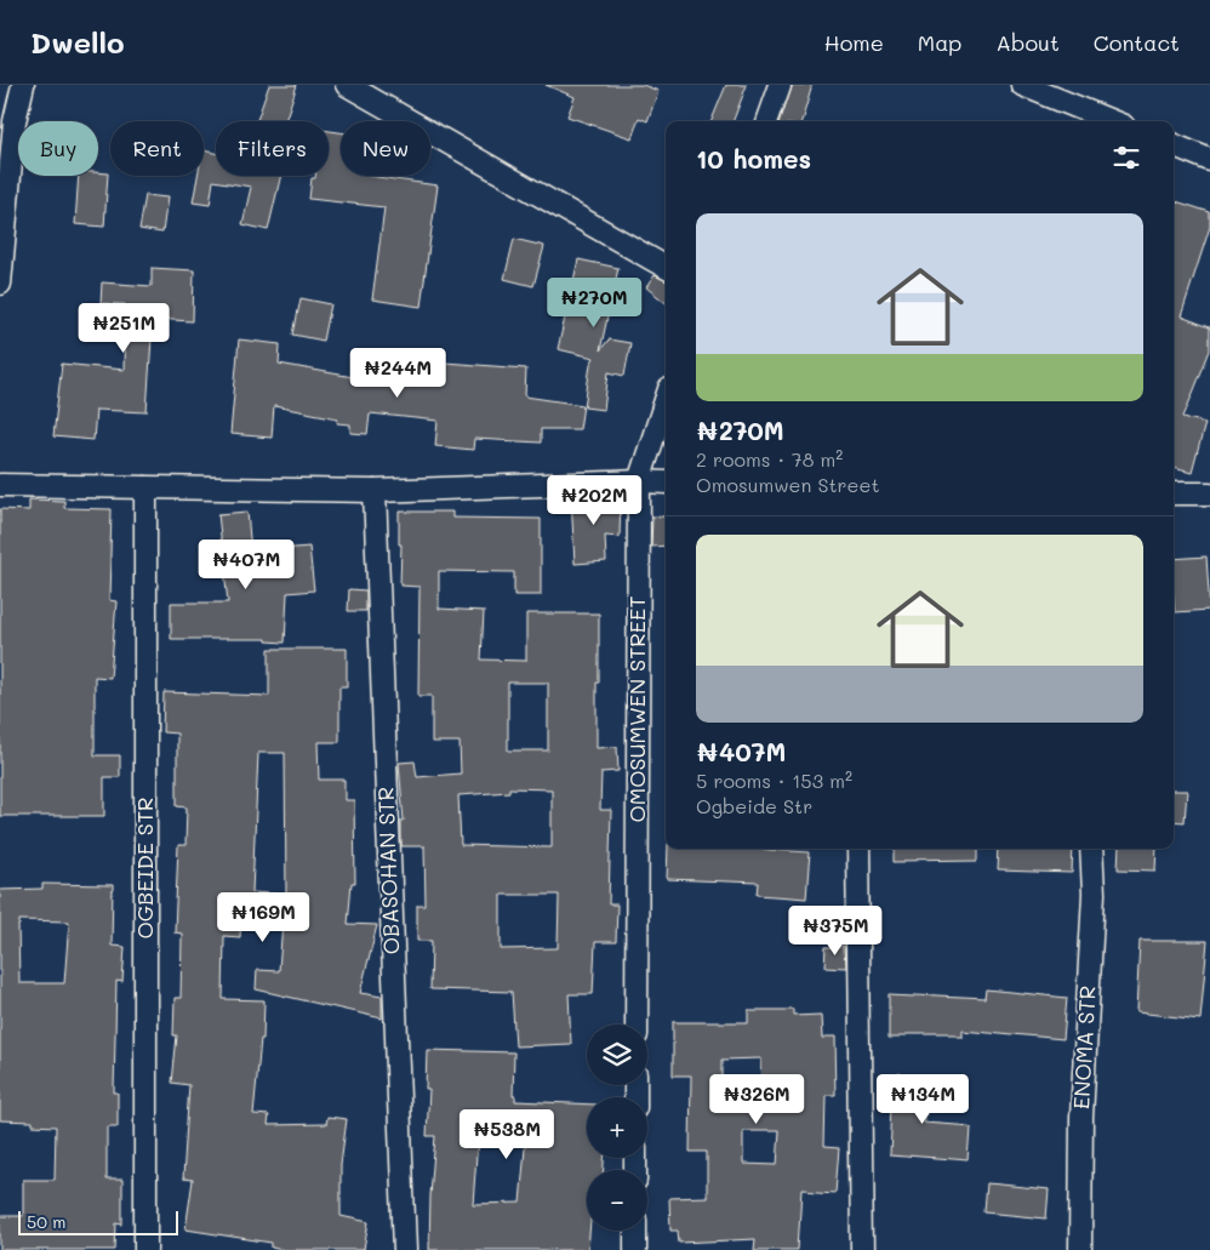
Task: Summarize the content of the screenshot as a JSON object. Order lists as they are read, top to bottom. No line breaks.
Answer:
{"streets":{"street":["OMOSUMWEN STREET","OGBEIDE STR","OBASOHAN STR","ENOMA STR"]},"scale_bar":"50 m","page":{"header":"Dwello","nav":["Home","Map","About","Contact"],"chip":["Buy","Rent","Filters","New"],"heading":"10 homes","list":[{"name":"₦270M","note":"2 rooms · 78 m² · Omosumwen Street"},{"name":"₦407M","note":"5 rooms · 153 m² · Ogbeide Str"}],"price":["₦270M","₦251M","₦244M","₦202M","₦407M","₦169M","₦375M","₦326M","₦134M","₦538M"],"map_buttons":["+","−"],"scale":"50 m"}}
